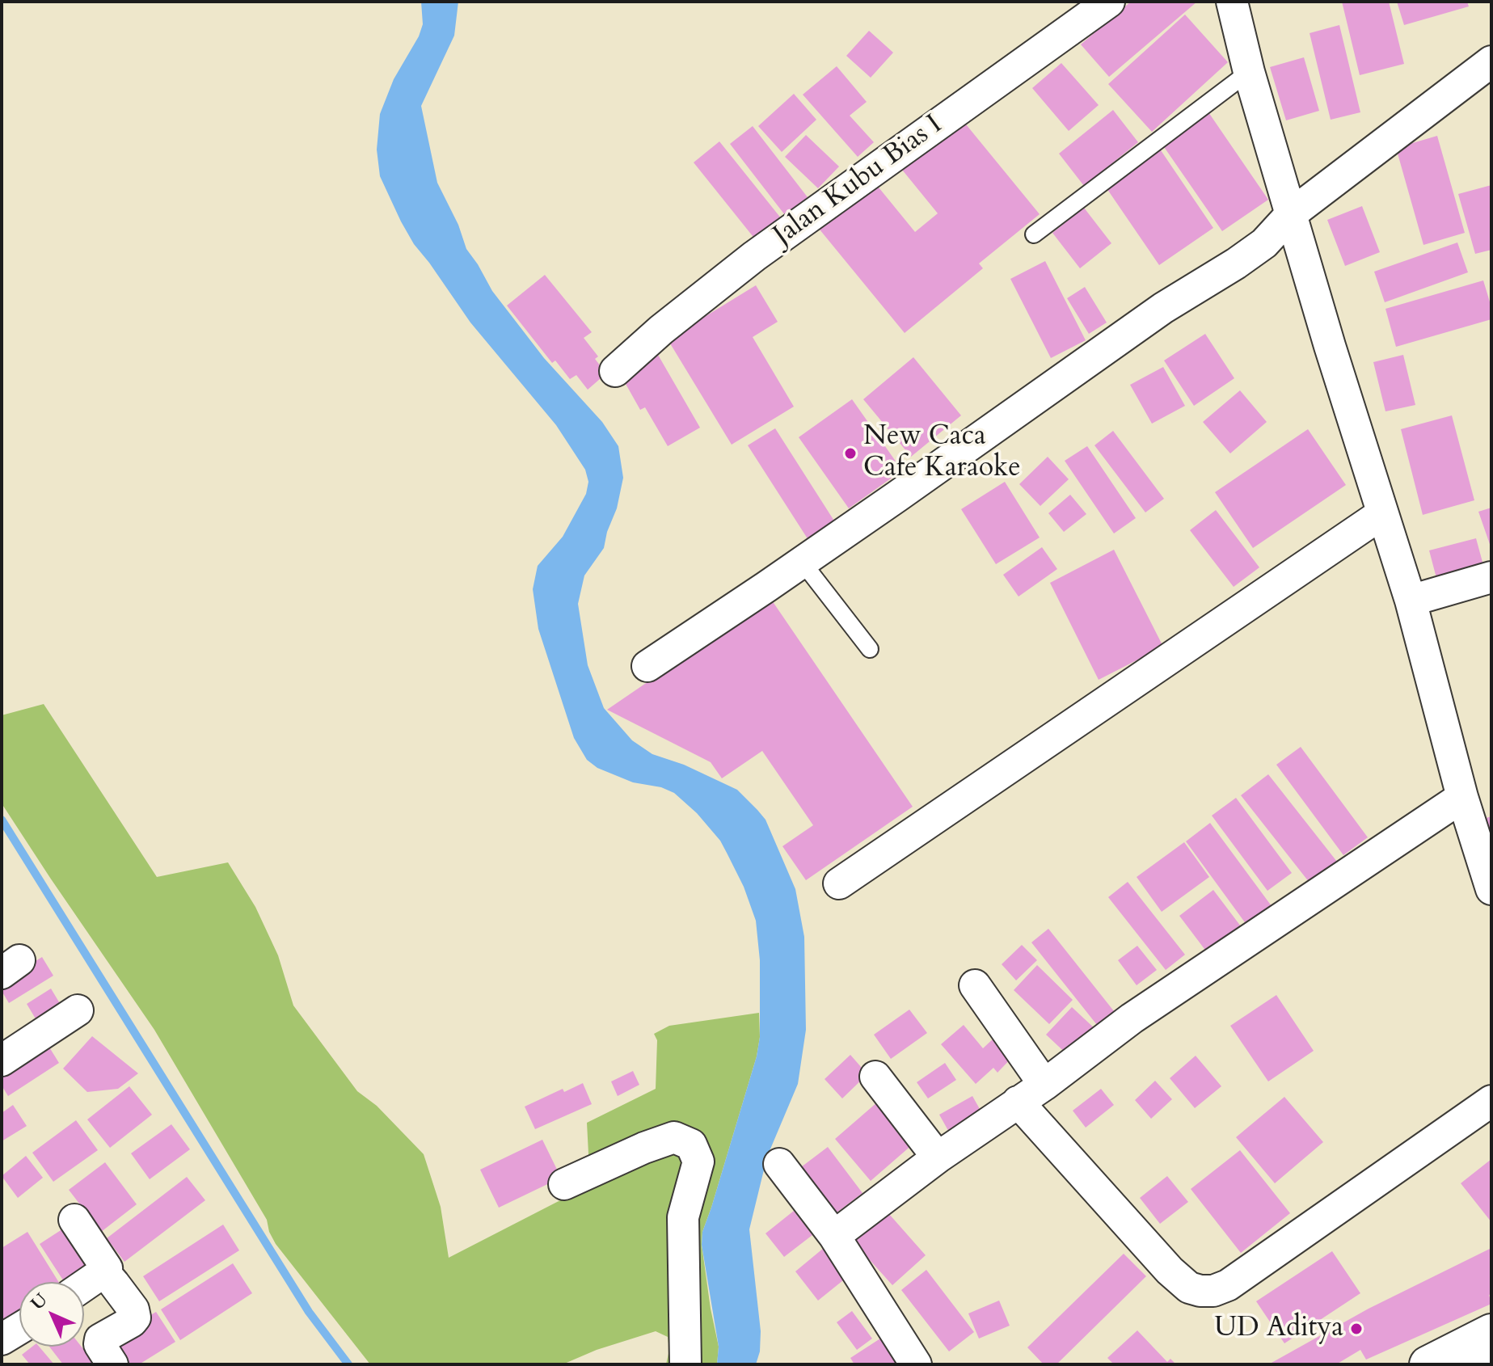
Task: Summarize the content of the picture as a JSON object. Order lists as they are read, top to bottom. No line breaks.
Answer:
{"streets":{"street":["Jalan Kubu Bias I"]},"places":["New Caca Cafe Karaoke","UD Aditya"],"north":"top left"}
